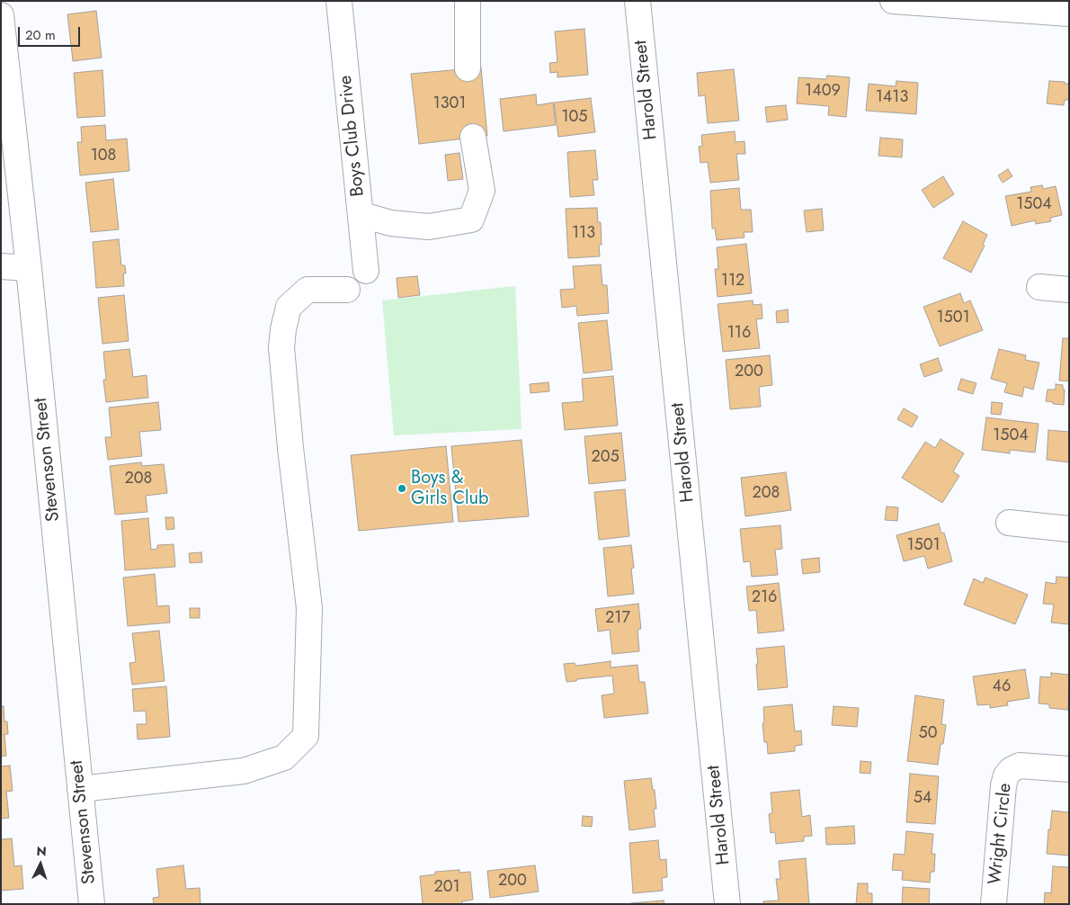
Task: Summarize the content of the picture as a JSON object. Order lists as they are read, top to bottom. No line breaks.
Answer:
{"streets":{"street":["Harold Street","Boys Club Drive","Stevenson Street","Wright Circle"]},"places":["Boys & Girls Club"],"house_numbers":["1409","1413","1301","105","108","1504","113","112","1501","116","200","1504","205","208","208","1501","216","217","46","50","54","200","201"],"scale_bar":"20 m","north":"top"}
